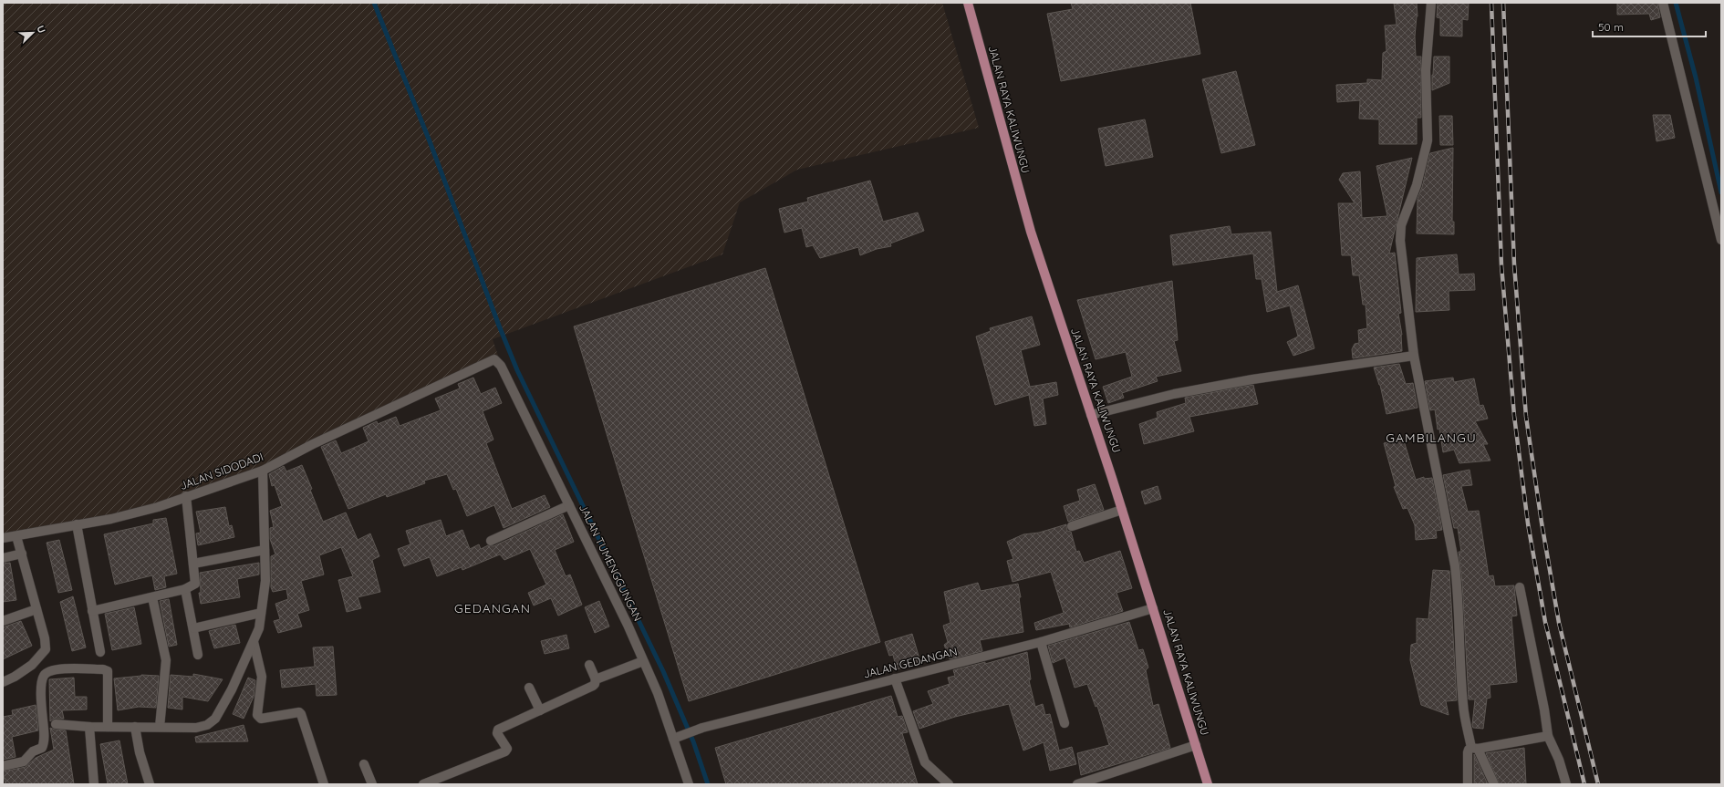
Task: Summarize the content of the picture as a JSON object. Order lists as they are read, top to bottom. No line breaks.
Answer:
{"streets":{"main road":["JALAN RAYA KALIWUNGU"],"street":["JALAN SIDODADI","JALAN TUMENGGUNGAN","JALAN GEDANGAN"]},"crossings":[["JALAN RAYA KALIWUNGU","JALAN GEDANGAN"],["JALAN SIDODADI","JALAN TUMENGGUNGAN"],["JALAN TUMENGGUNGAN","JALAN GEDANGAN"]],"districts":["GAMBILANGU","GEDANGAN"],"scale_bar":"50 m","north":"top right"}
